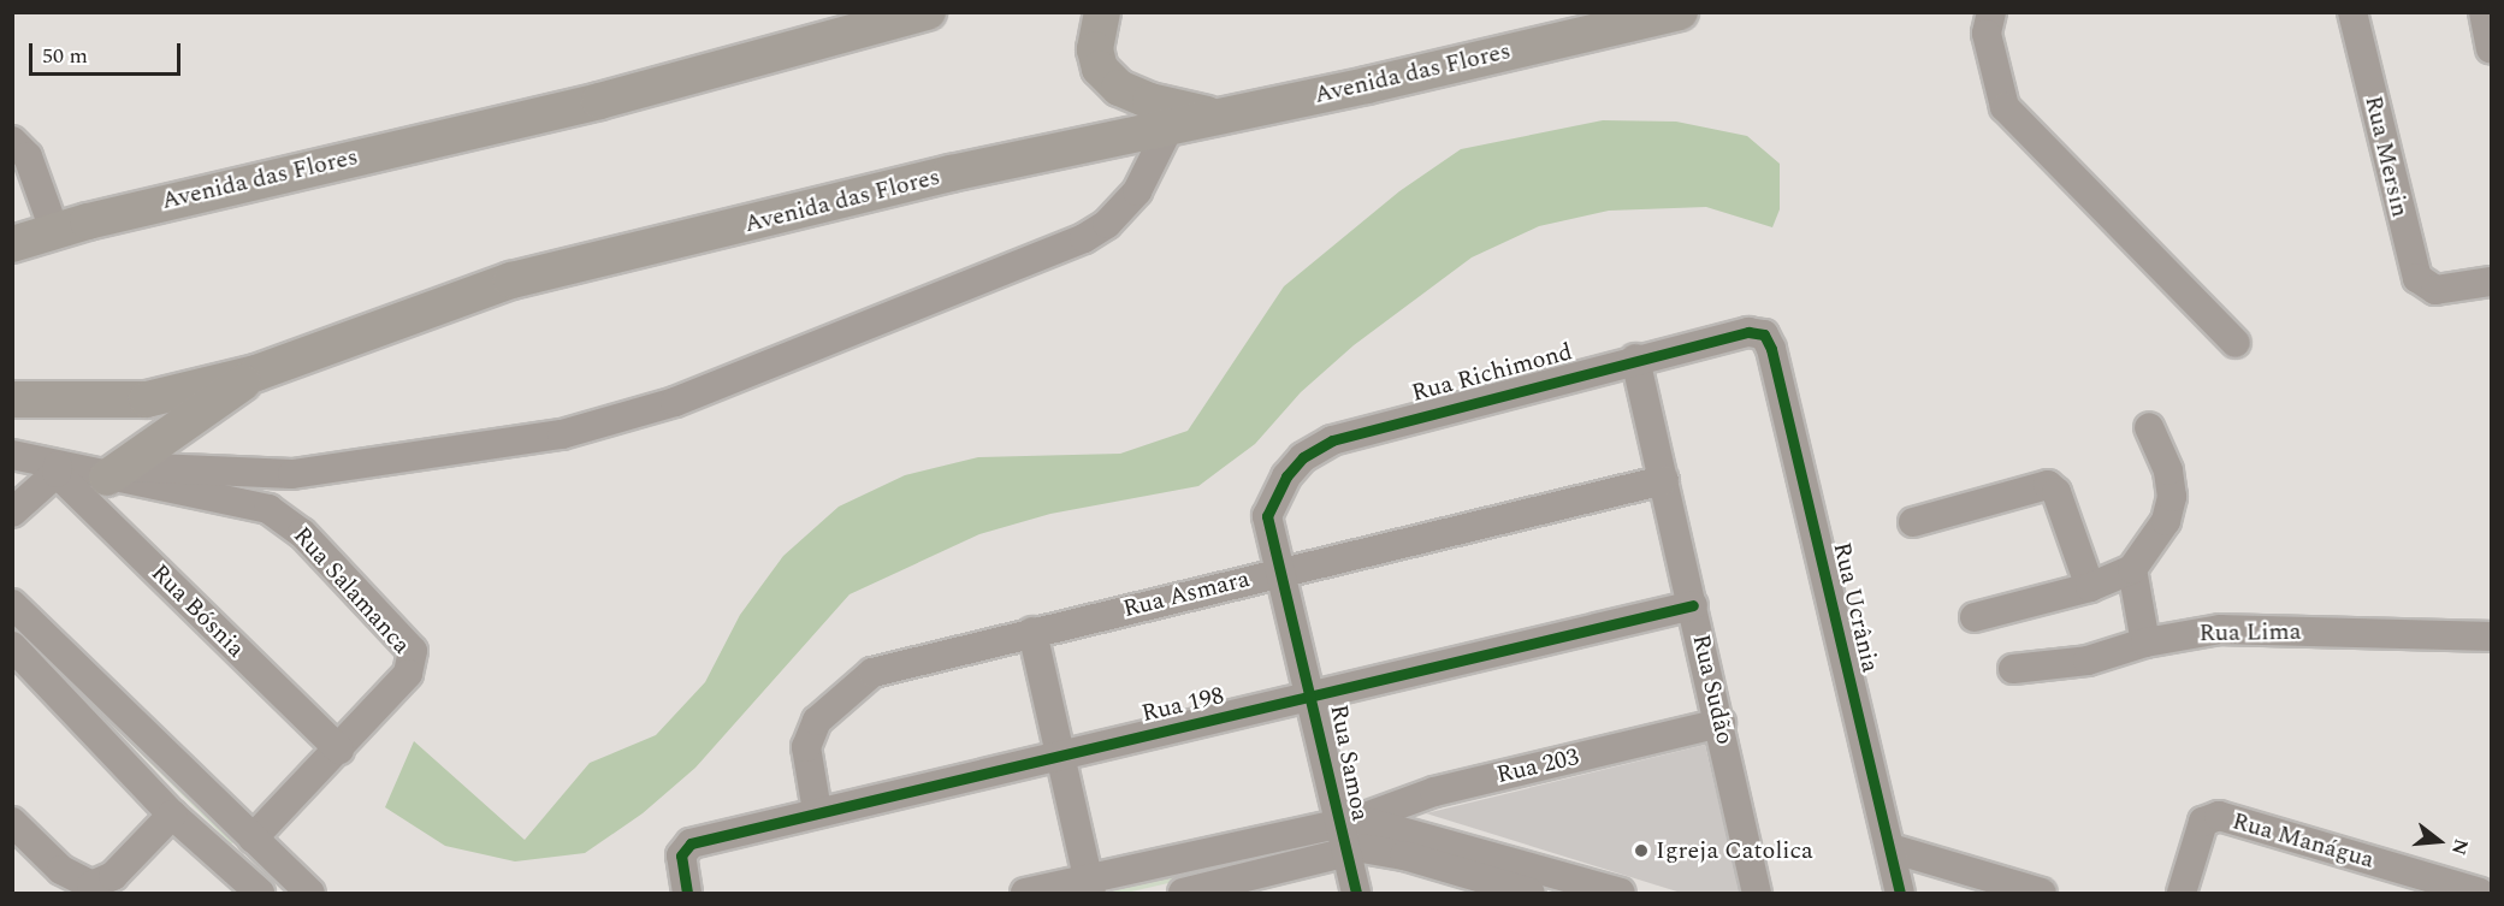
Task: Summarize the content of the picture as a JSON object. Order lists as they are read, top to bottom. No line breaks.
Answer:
{"streets":{"main road":["Avenida das Flores"],"street":["Rua Mersin","Rua Richimond","Rua Salamanca","Rua Asmara","Rua Ucrânia","Rua Bósnia","Rua Lima","Rua Sudão","Rua 198","Rua Samoa","Rua 203","Rua Manágua"]},"crossings":[["Rua Richimond","Rua Ucrânia"],["Rua Richimond","Rua Sudão"],["Rua Richimond","Rua Samoa"],["Rua Salamanca","Rua Bósnia"],["Rua Asmara","Rua Sudão"],["Rua Asmara","Rua 198"],["Rua Asmara","Rua Samoa"],["Rua Sudão","Rua 198"],["Rua Sudão","Rua 203"],["Rua 198","Rua Samoa"],["Rua Samoa","Rua 203"]],"places":["Igreja Catolica"],"scale_bar":"50 m","north":"right"}
